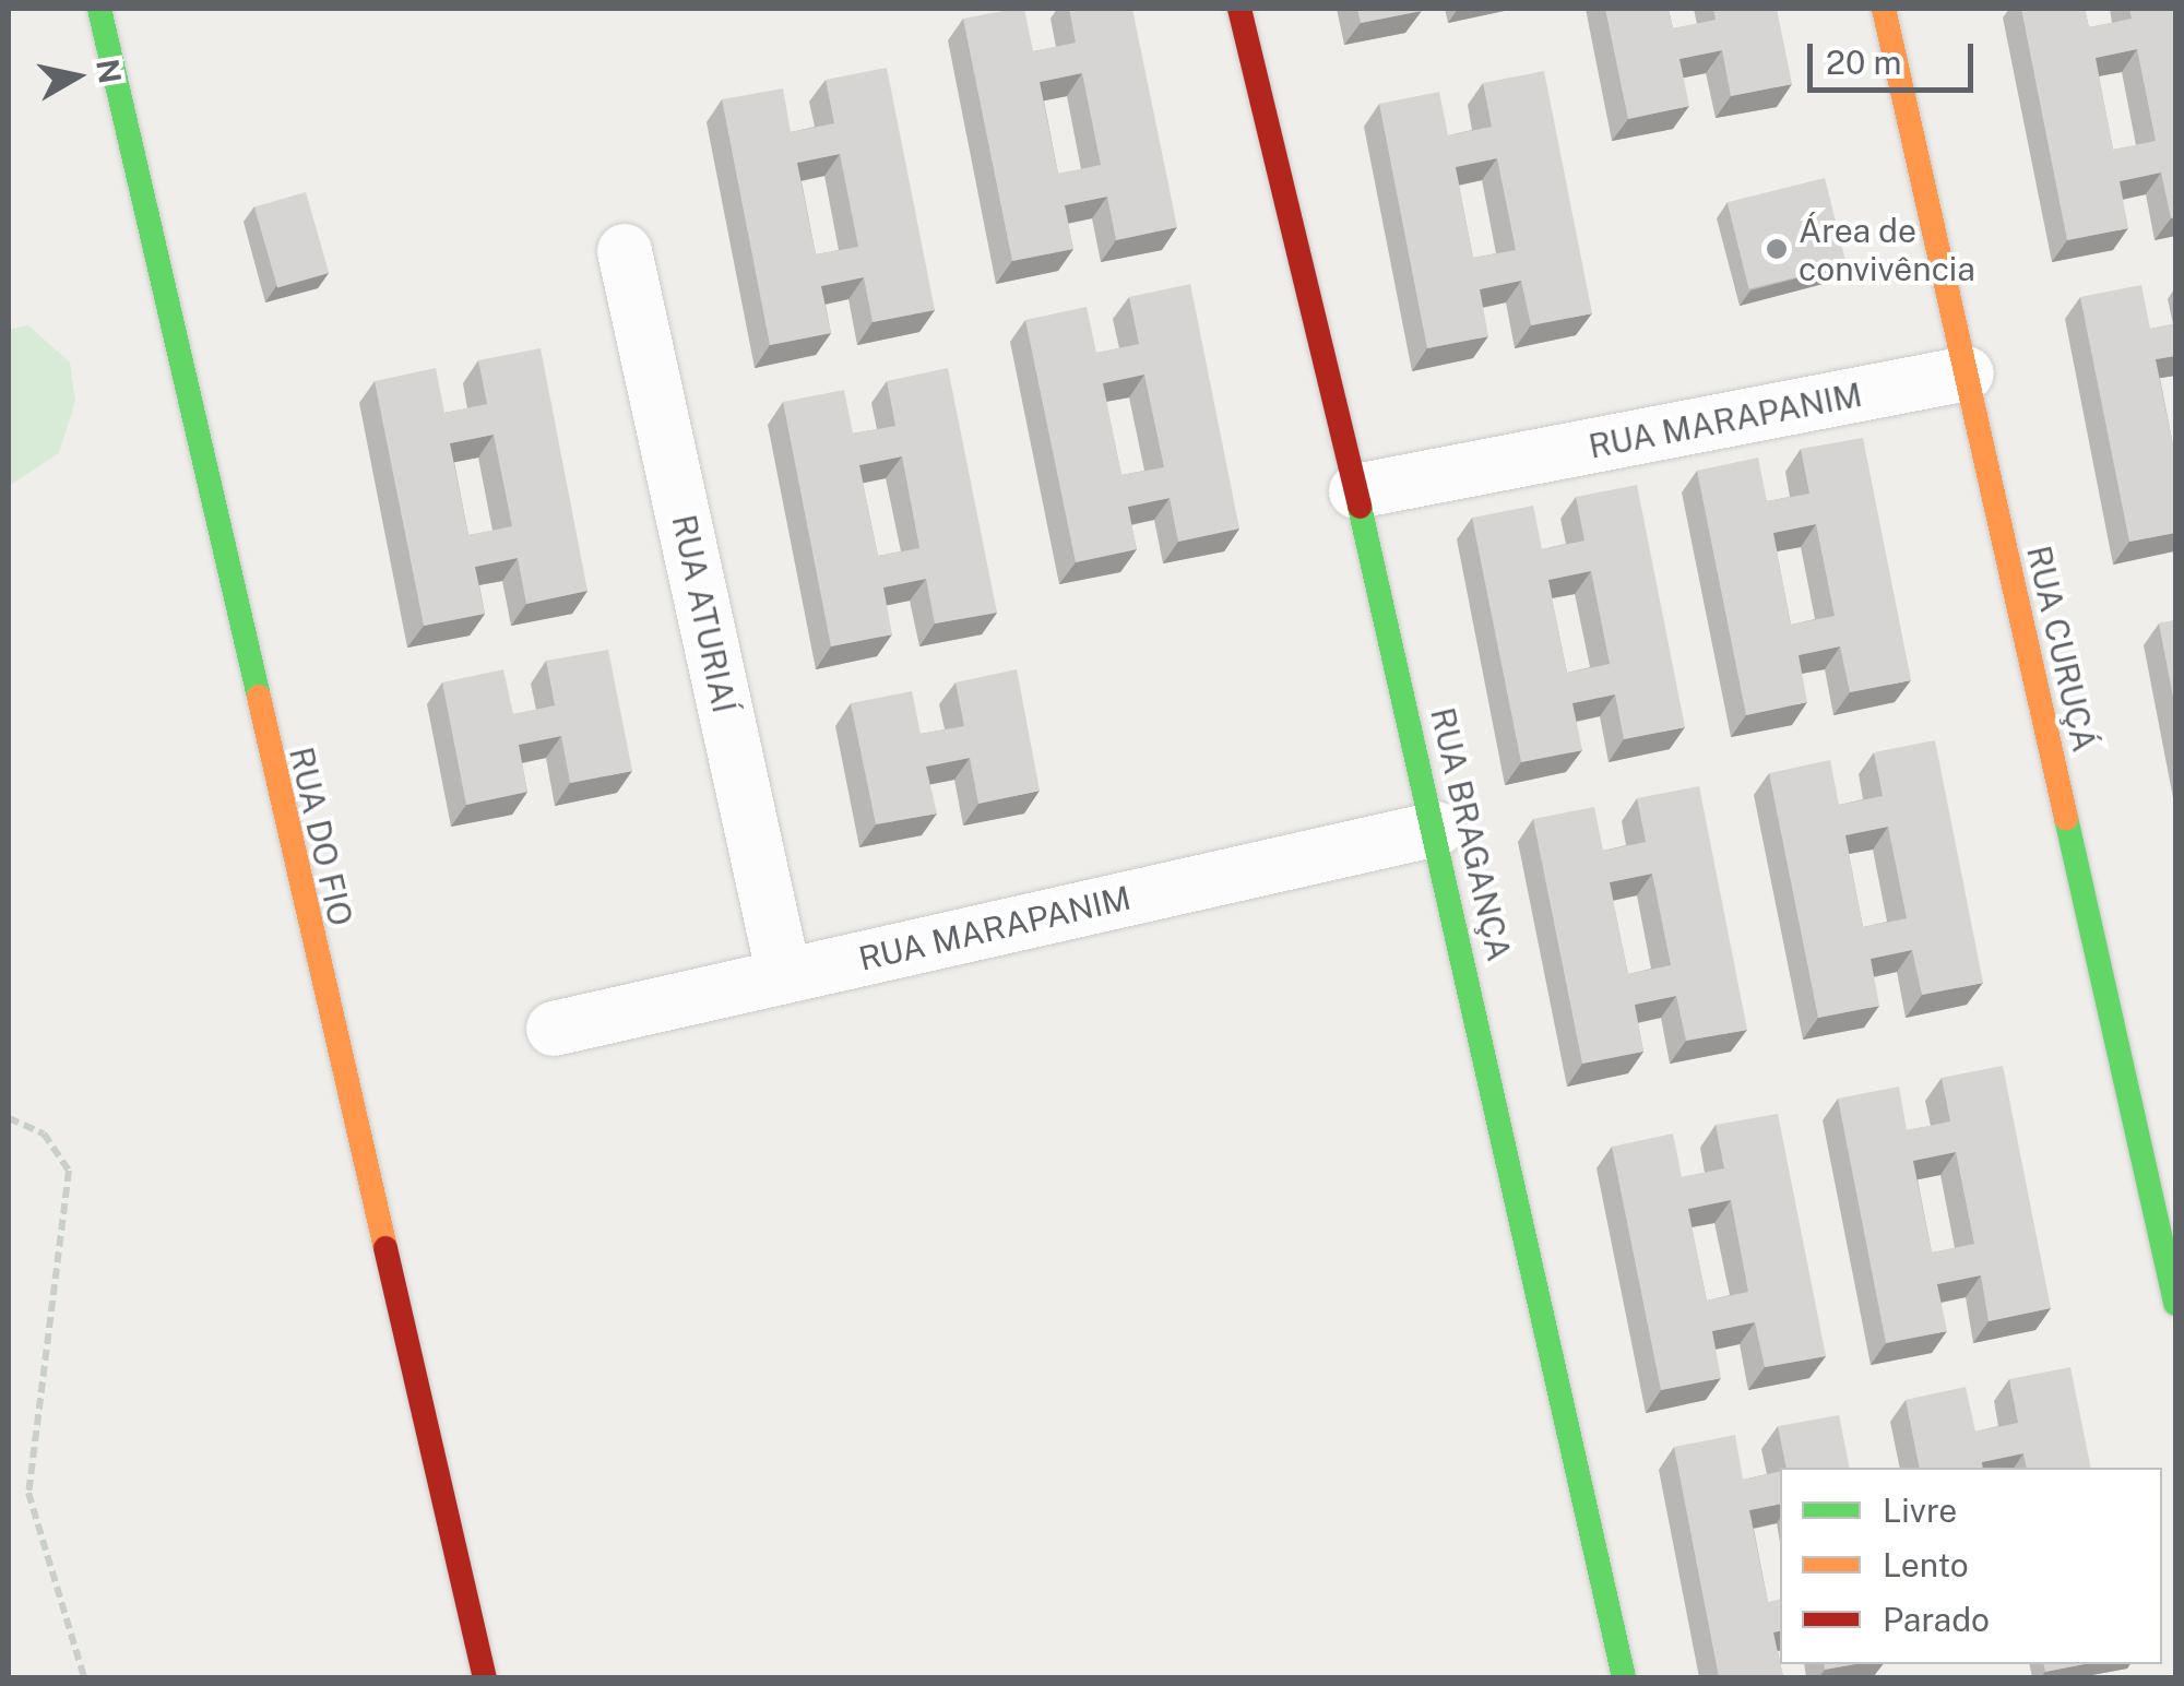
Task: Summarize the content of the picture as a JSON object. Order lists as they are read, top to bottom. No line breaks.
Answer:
{"streets":{"street":["RUA MARAPANIM","RUA ATURIAÍ","RUA CURUÇÁ","RUA BRAGANÇA","RUA DO FIO"]},"crossings":[["RUA MARAPANIM","RUA ATURIAÍ"],["RUA MARAPANIM","RUA CURUÇÁ"],["RUA MARAPANIM","RUA BRAGANÇA"]],"places":["Área de convivência"],"legend":["Livre","Lento","Parado"],"scale_bar":"20 m","north":"right"}
